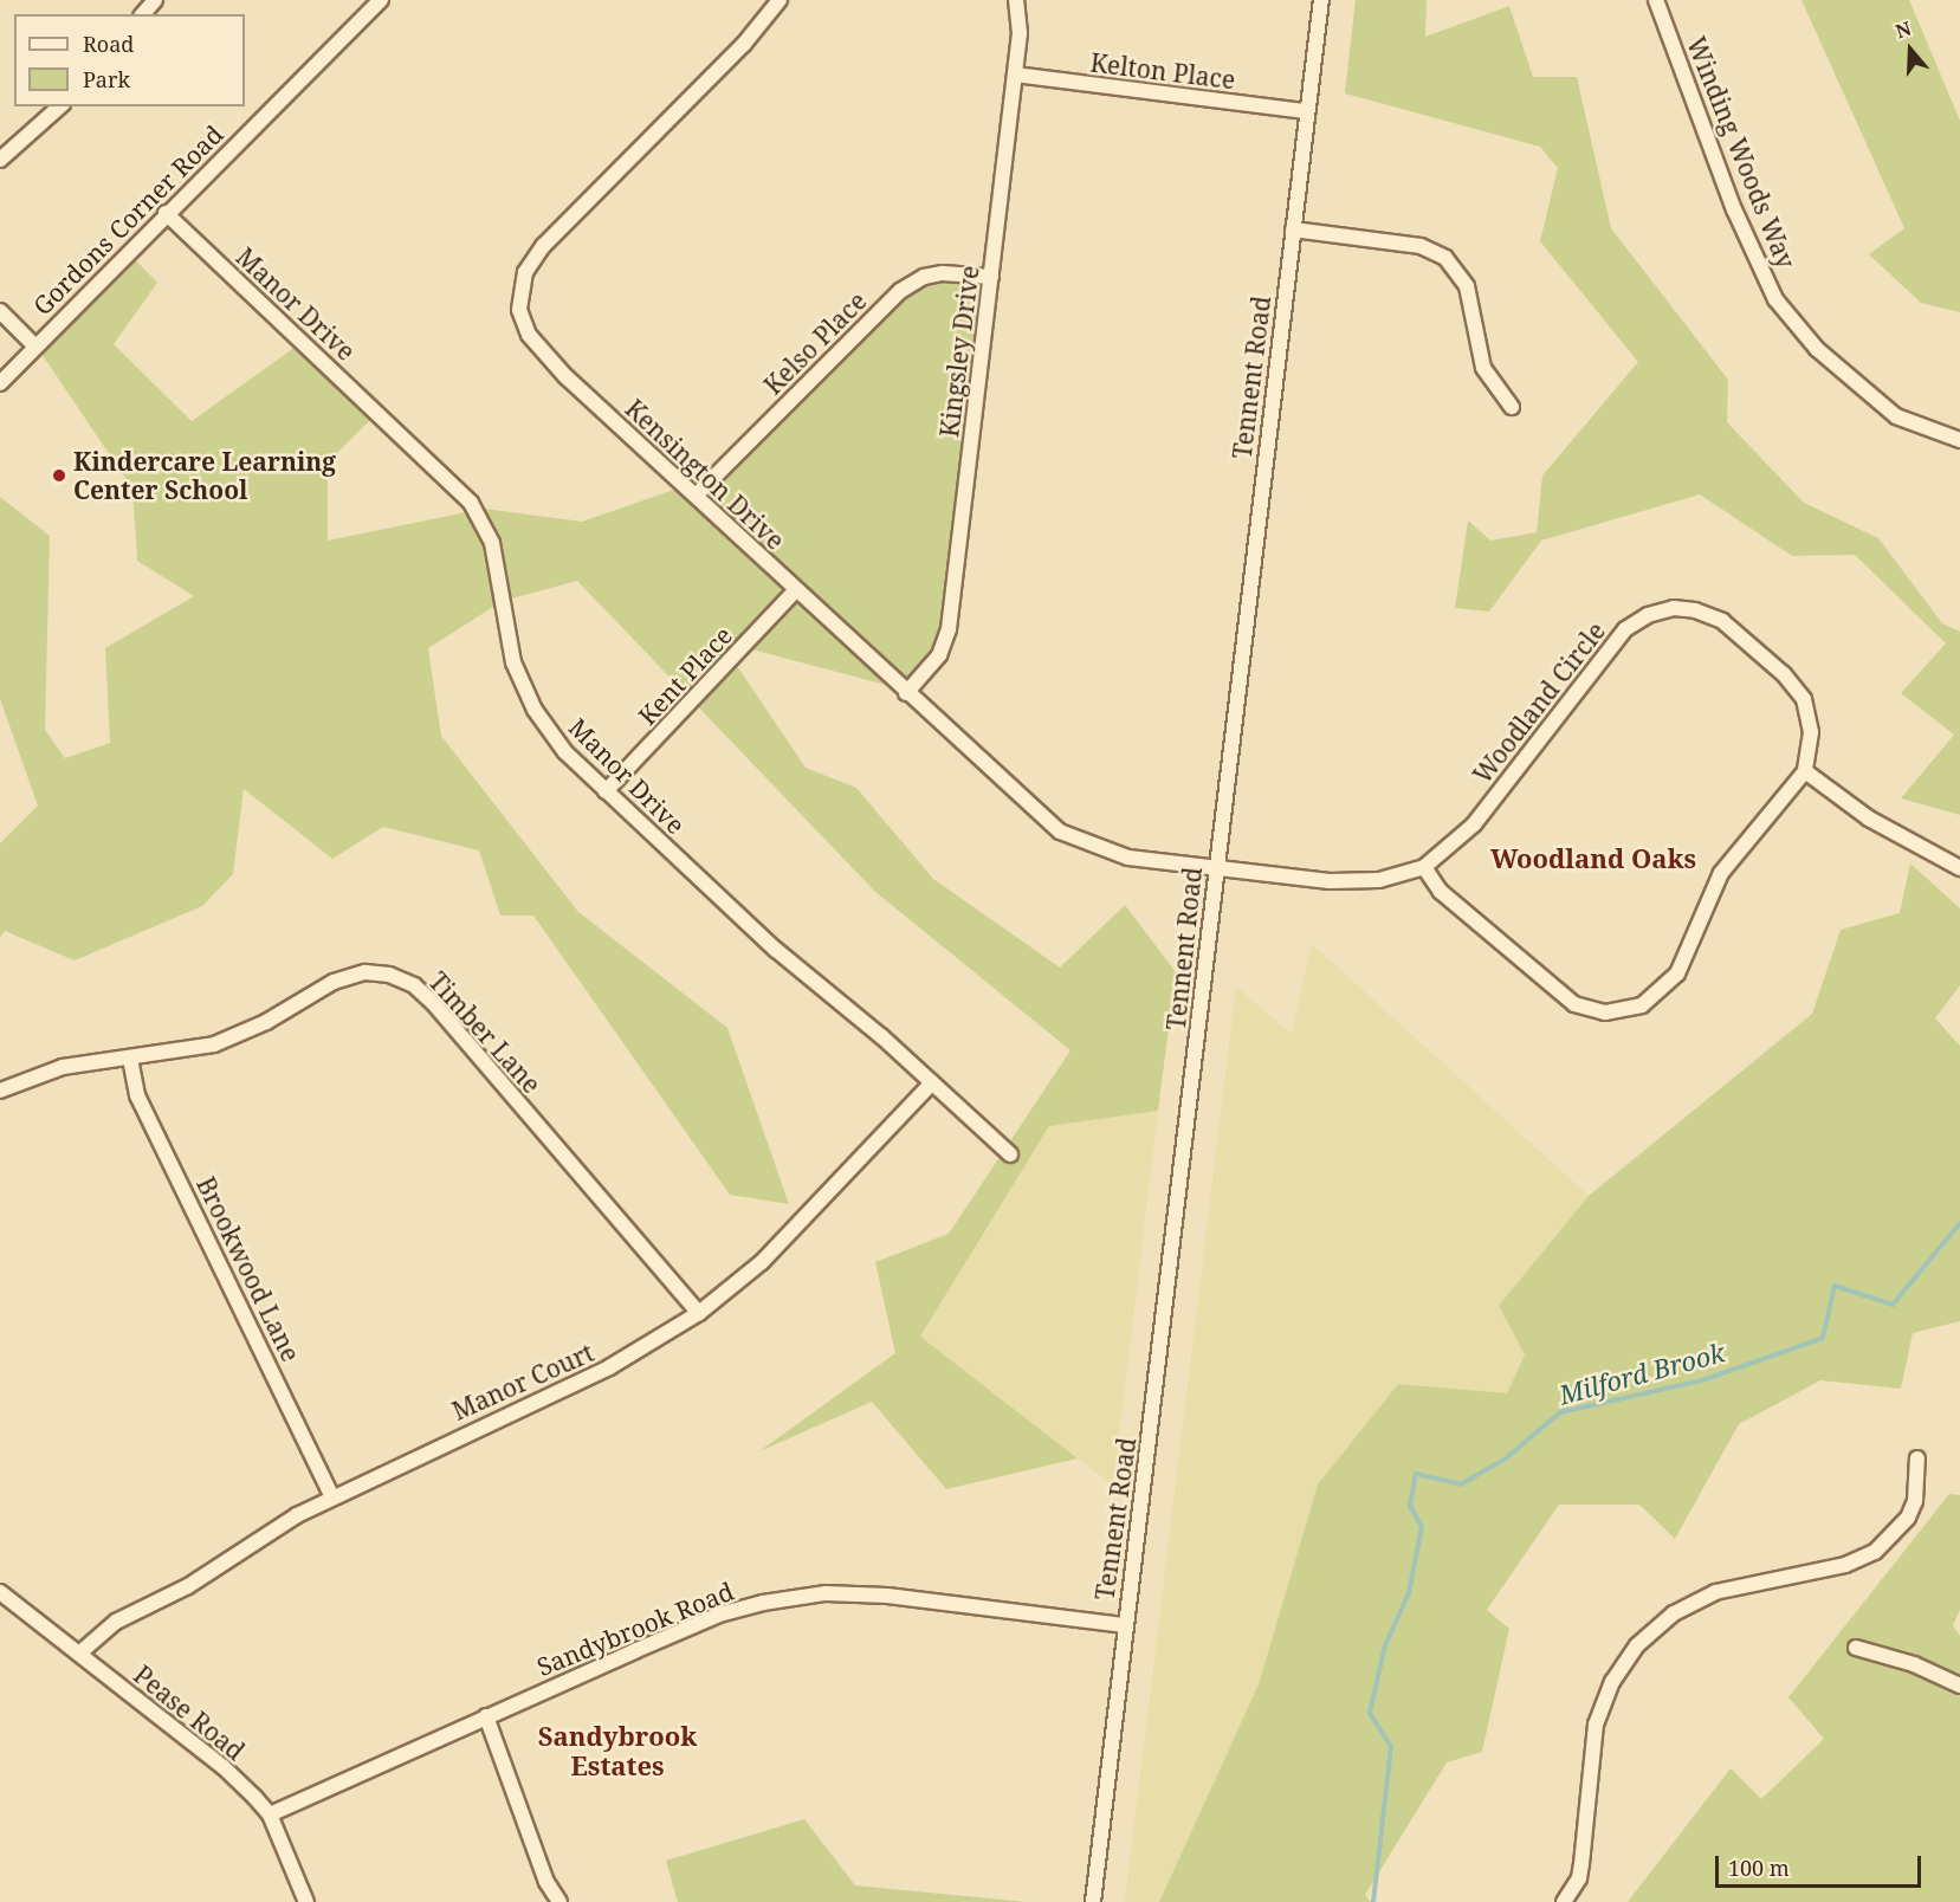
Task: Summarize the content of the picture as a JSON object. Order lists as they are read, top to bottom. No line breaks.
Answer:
{"streets":{"street":["Kelton Place","Winding Woods Way","Gordons Corner Road","Manor Drive","Kelso Place","Kingsley Drive","Tennent Road","Kensington Drive","Kent Place","Woodland Circle","Timber Lane","Brookwood Lane","Manor Court","Sandybrook Road","Pease Road"]},"crossings":[["Kelton Place","Kingsley Drive"],["Kelton Place","Tennent Road"],["Gordons Corner Road","Manor Drive"],["Manor Drive","Kent Place"],["Manor Drive","Manor Court"],["Kelso Place","Kingsley Drive"],["Kelso Place","Kensington Drive"],["Kingsley Drive","Kensington Drive"],["Tennent Road","Kensington Drive"],["Tennent Road","Woodland Circle"],["Tennent Road","Sandybrook Road"],["Kensington Drive","Kent Place"],["Kensington Drive","Woodland Circle"],["Timber Lane","Brookwood Lane"],["Timber Lane","Manor Court"],["Brookwood Lane","Manor Court"],["Manor Court","Pease Road"],["Sandybrook Road","Pease Road"]],"districts":["Woodland Oaks","Sandybrook Estates"],"water":["Milford Brook"],"places":["Kindercare Learning Center School"],"legend":["Road","Park"],"scale_bar":"100 m","north":"top"}
